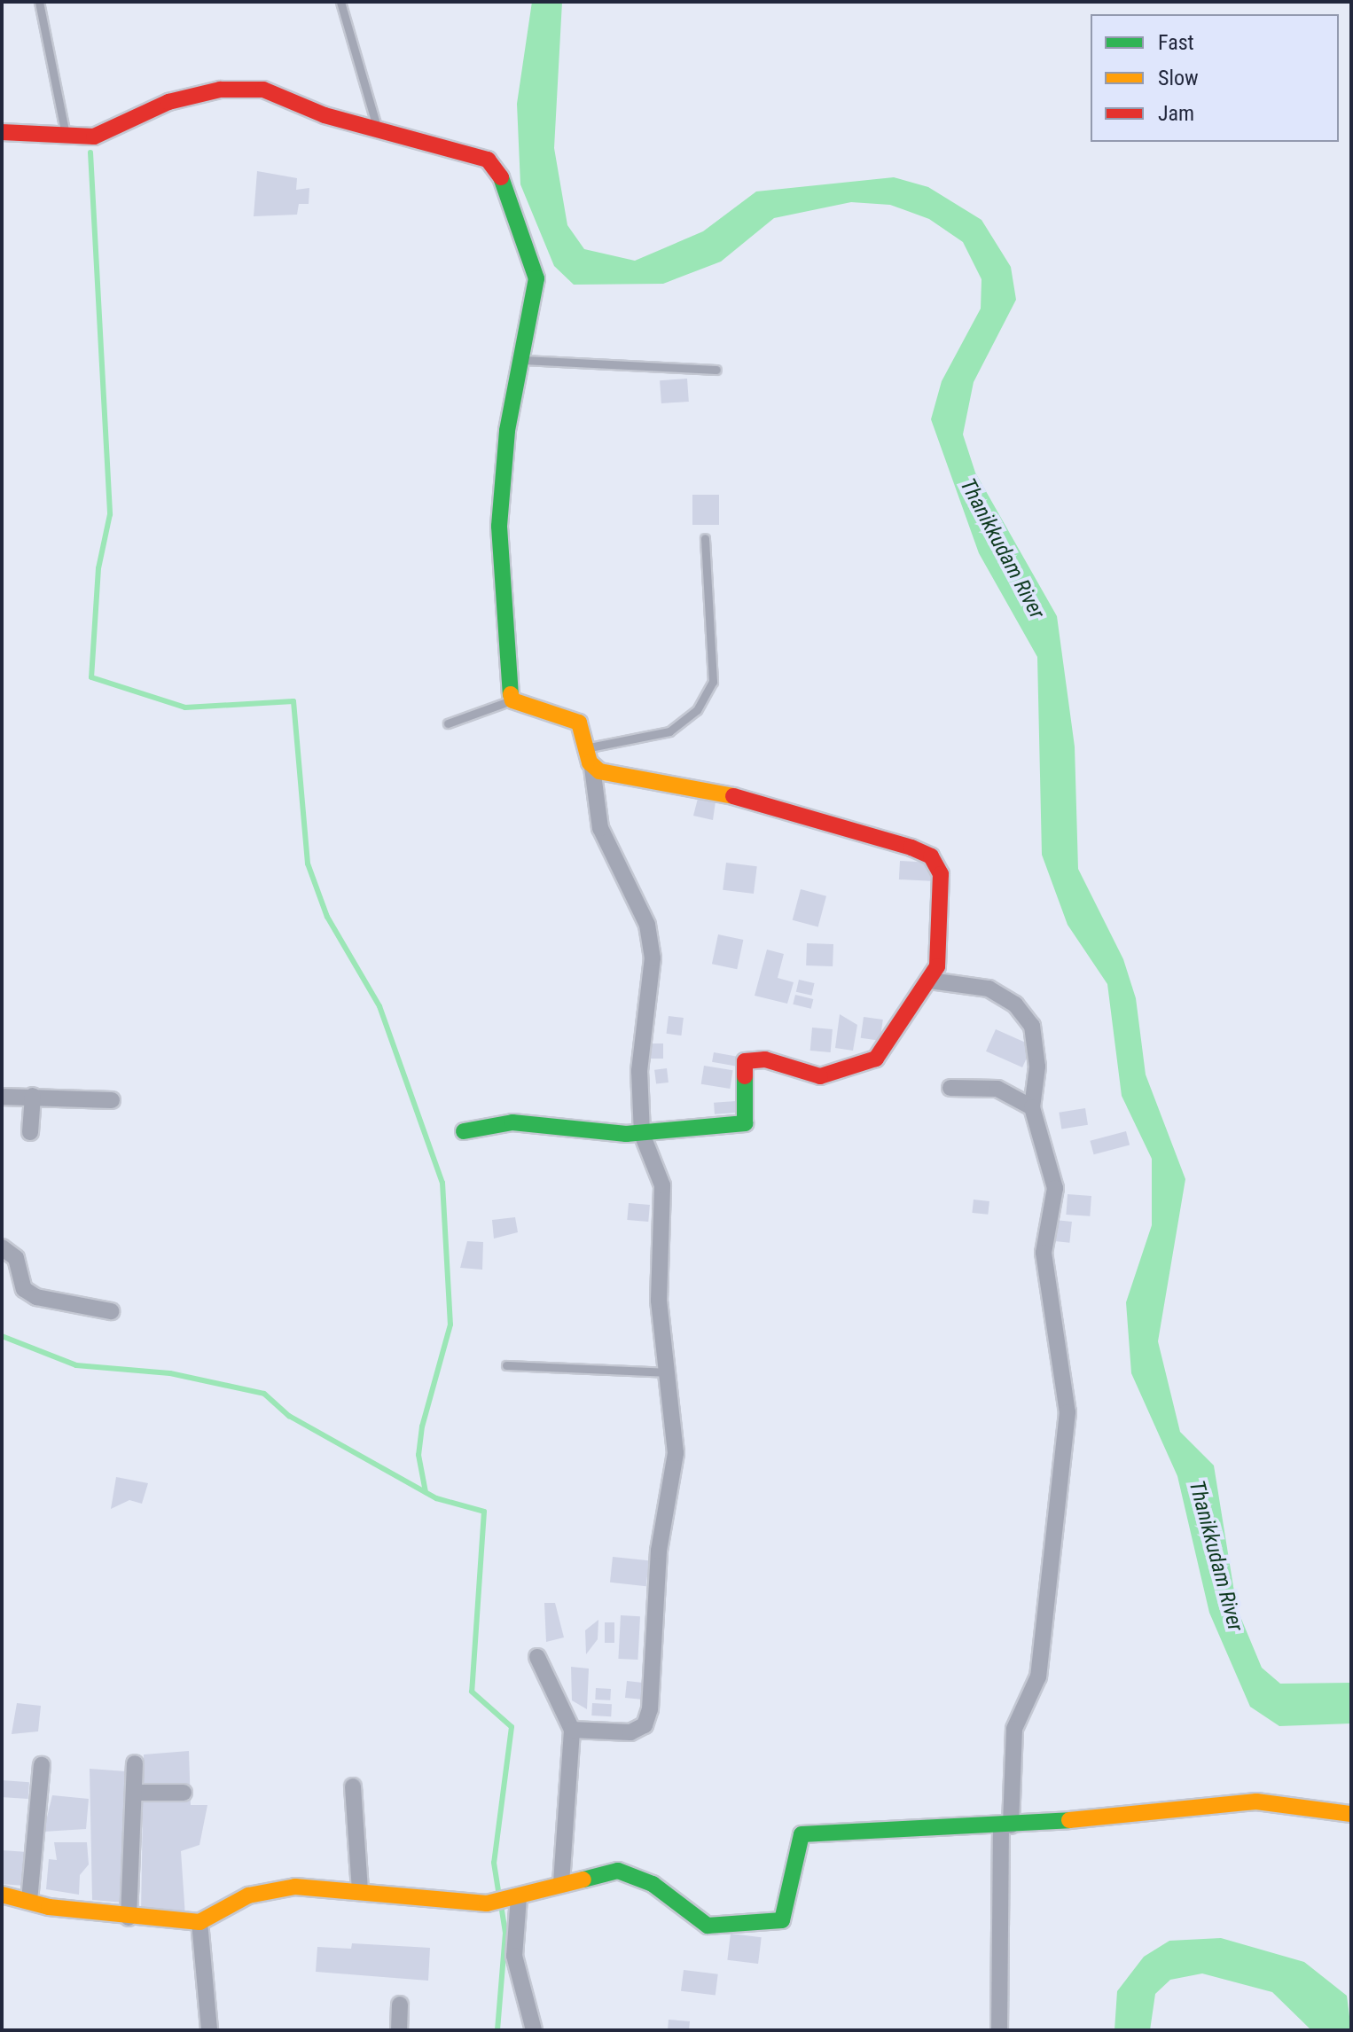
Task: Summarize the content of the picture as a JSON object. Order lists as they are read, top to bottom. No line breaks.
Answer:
{"water":["Thanikkudam River"],"legend":["Fast","Slow","Jam"]}
